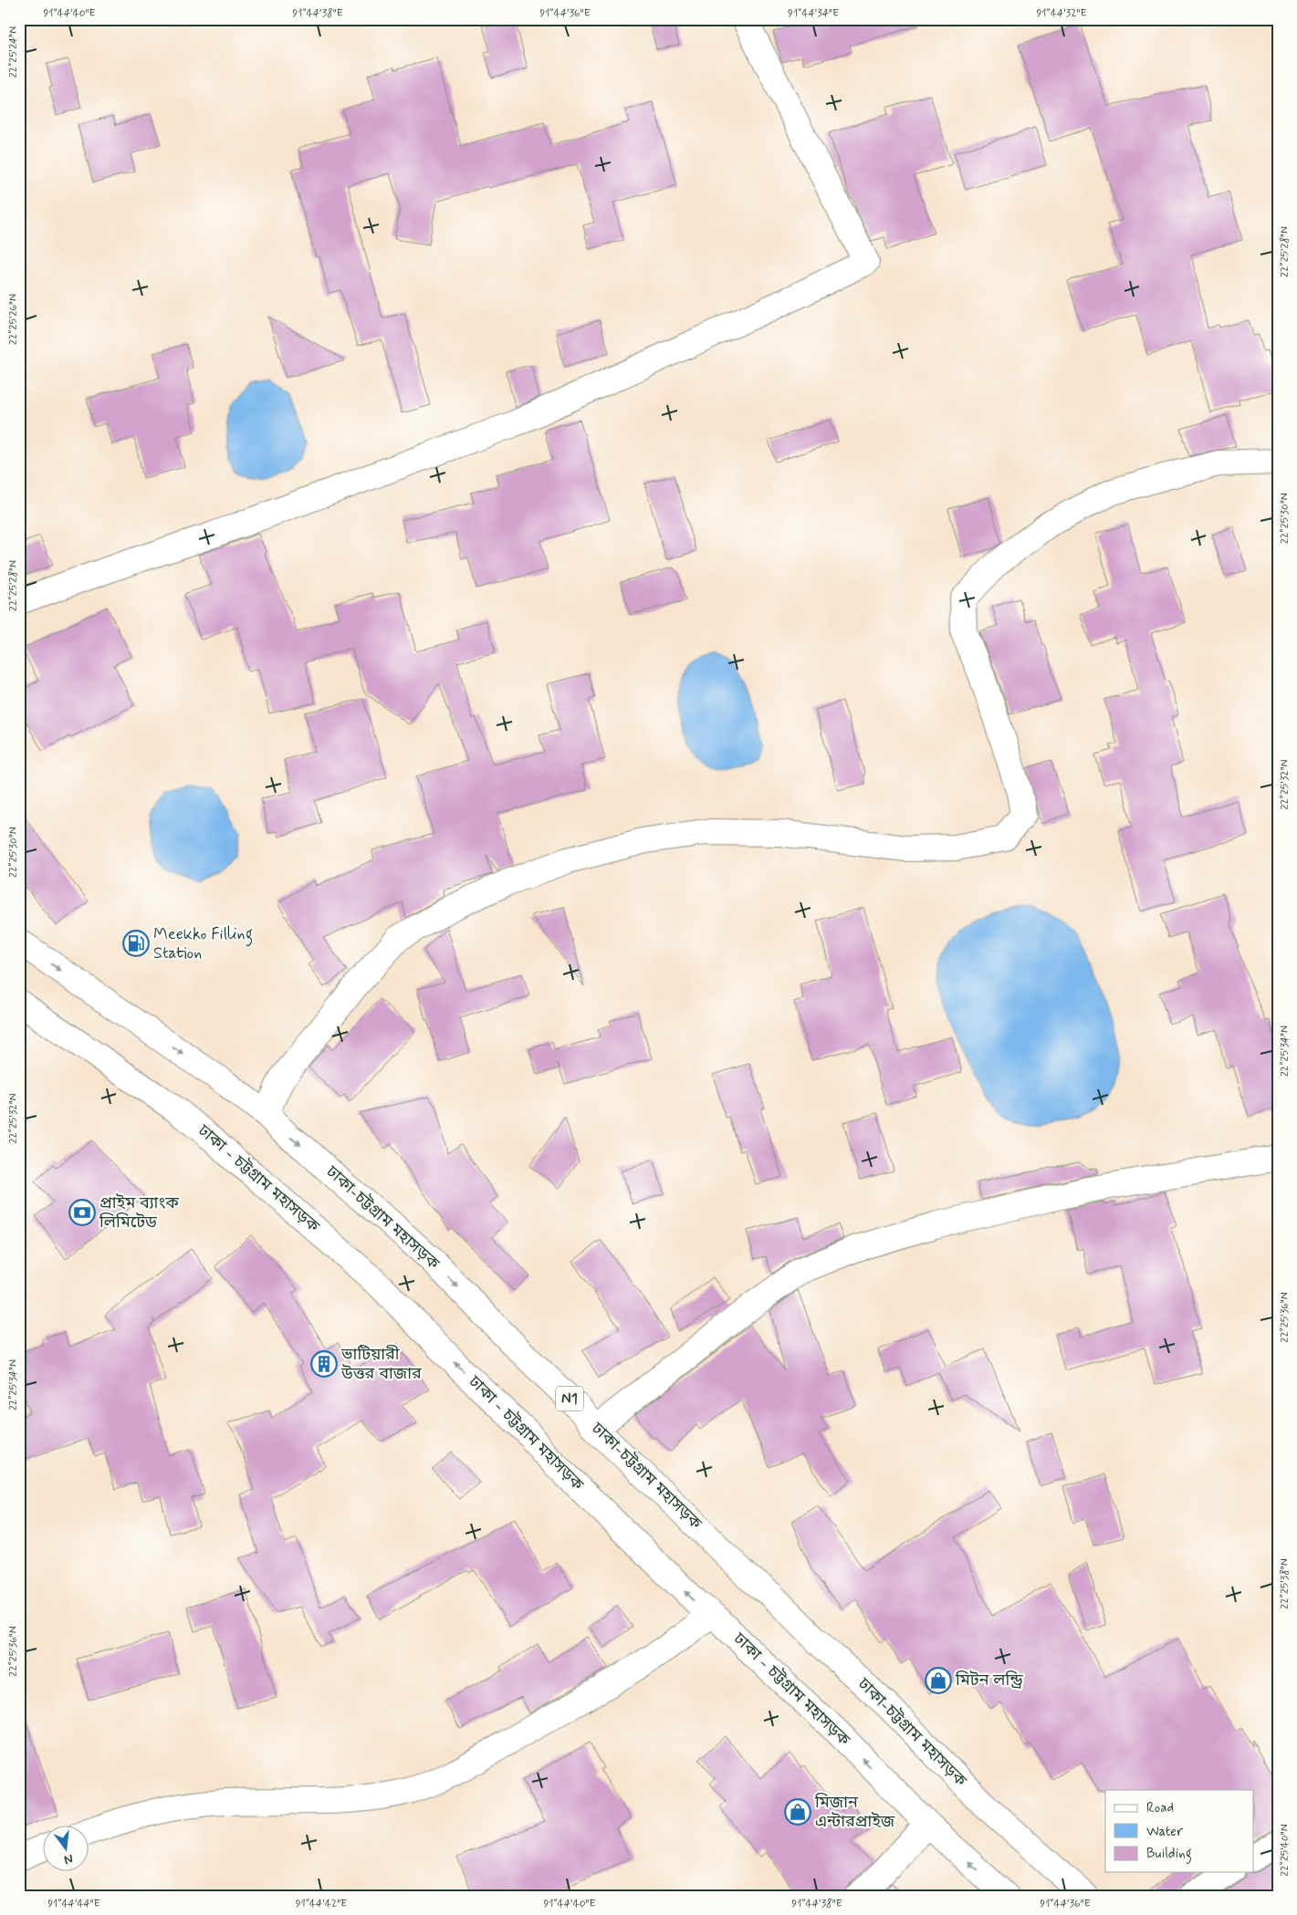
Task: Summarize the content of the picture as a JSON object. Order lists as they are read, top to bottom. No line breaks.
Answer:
{"streets":{"main road":["ঢাকা - চট্টগ্রাম মহাসড়ক","ঢাকা-চট্টগ্রাম মহাসড়ক","N1"]},"one_way":["ঢাকা - চট্টগ্রাম মহাসড়ক","ঢাকা-চট্টগ্রাম মহাসড়ক"],"places":{"fuel station":["Meekko Filling Station"],"bank":["প্রাইম ব্যাংক লিমিটেড"],"building":["ভাটিয়ারী উত্তর বাজার"],"shop":["মিটন লন্ড্রি","মিজান এন্টারপ্রাইজ"]},"legend":["Road","Water","Building"],"north":"bottom","coordinates":["91°44'40\"E","91°44'38\"E","91°44'36\"E","91°44'34\"E","91°44'32\"E","22°25'24\"N","22°25'28\"N","22°25'26\"N","22°25'30\"N","22°25'32\"N","22°25'34\"N","22°25'36\"N","22°25'38\"N","22°25'40\"N","91°44'44\"E","91°44'42\"E"]}
